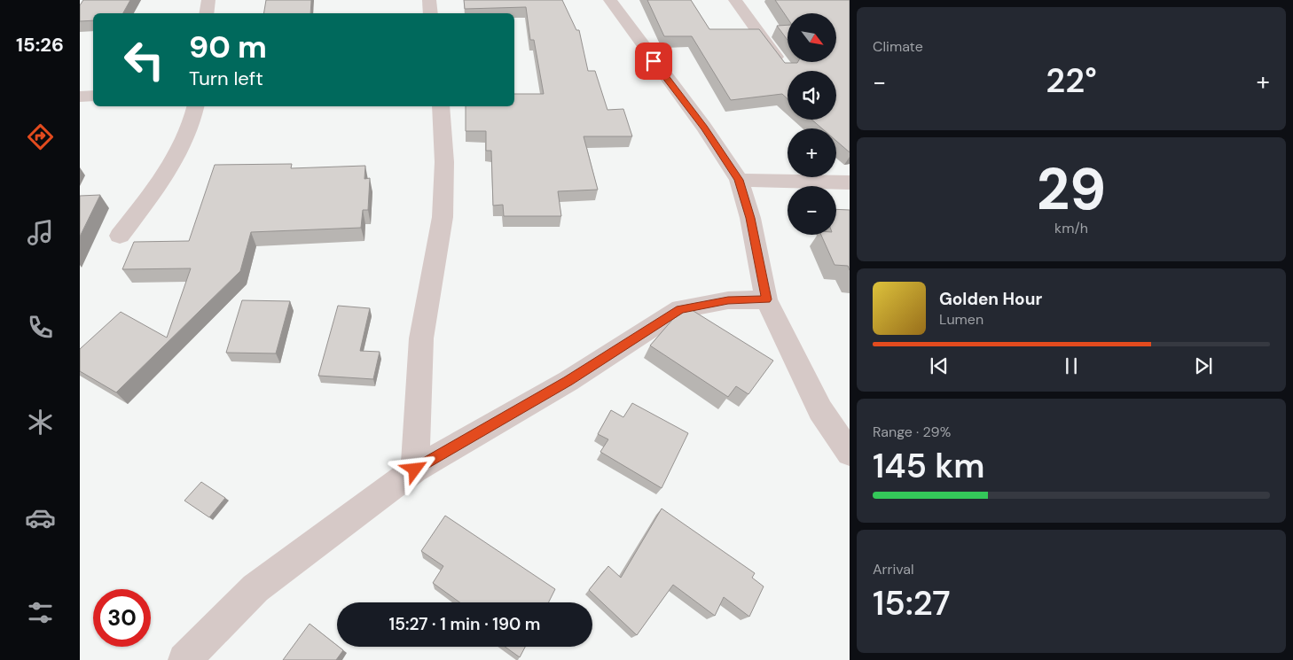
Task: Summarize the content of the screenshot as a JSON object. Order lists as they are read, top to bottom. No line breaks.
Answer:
{"north":"bottom right","page":{"tabs":"15:26","tile":["Climate",["29","km/h"],["Range · 29%","145 km"],["Arrival","15:27"]],"map_buttons":["+","−"],"turn":["90 m","Turn left"],"heat":["−","22°","+"],"song":["Golden Hour","Lumen"],"limit":"30","trip":"15:27 · 1 min · 190 m"}}
